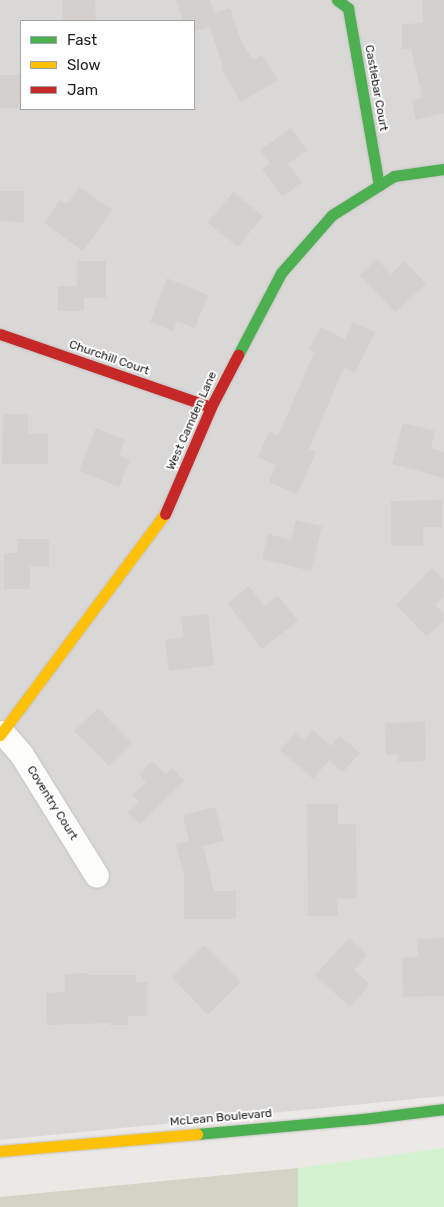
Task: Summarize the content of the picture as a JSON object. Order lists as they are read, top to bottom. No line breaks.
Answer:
{"streets":{"street":["Castlebar Court","Churchill Court","West Camden Lane","Coventry Court","McLean Boulevard"]},"crossings":[["Castlebar Court","West Camden Lane"],["Churchill Court","West Camden Lane"],["West Camden Lane","Coventry Court"]],"legend":["Fast","Slow","Jam"]}
